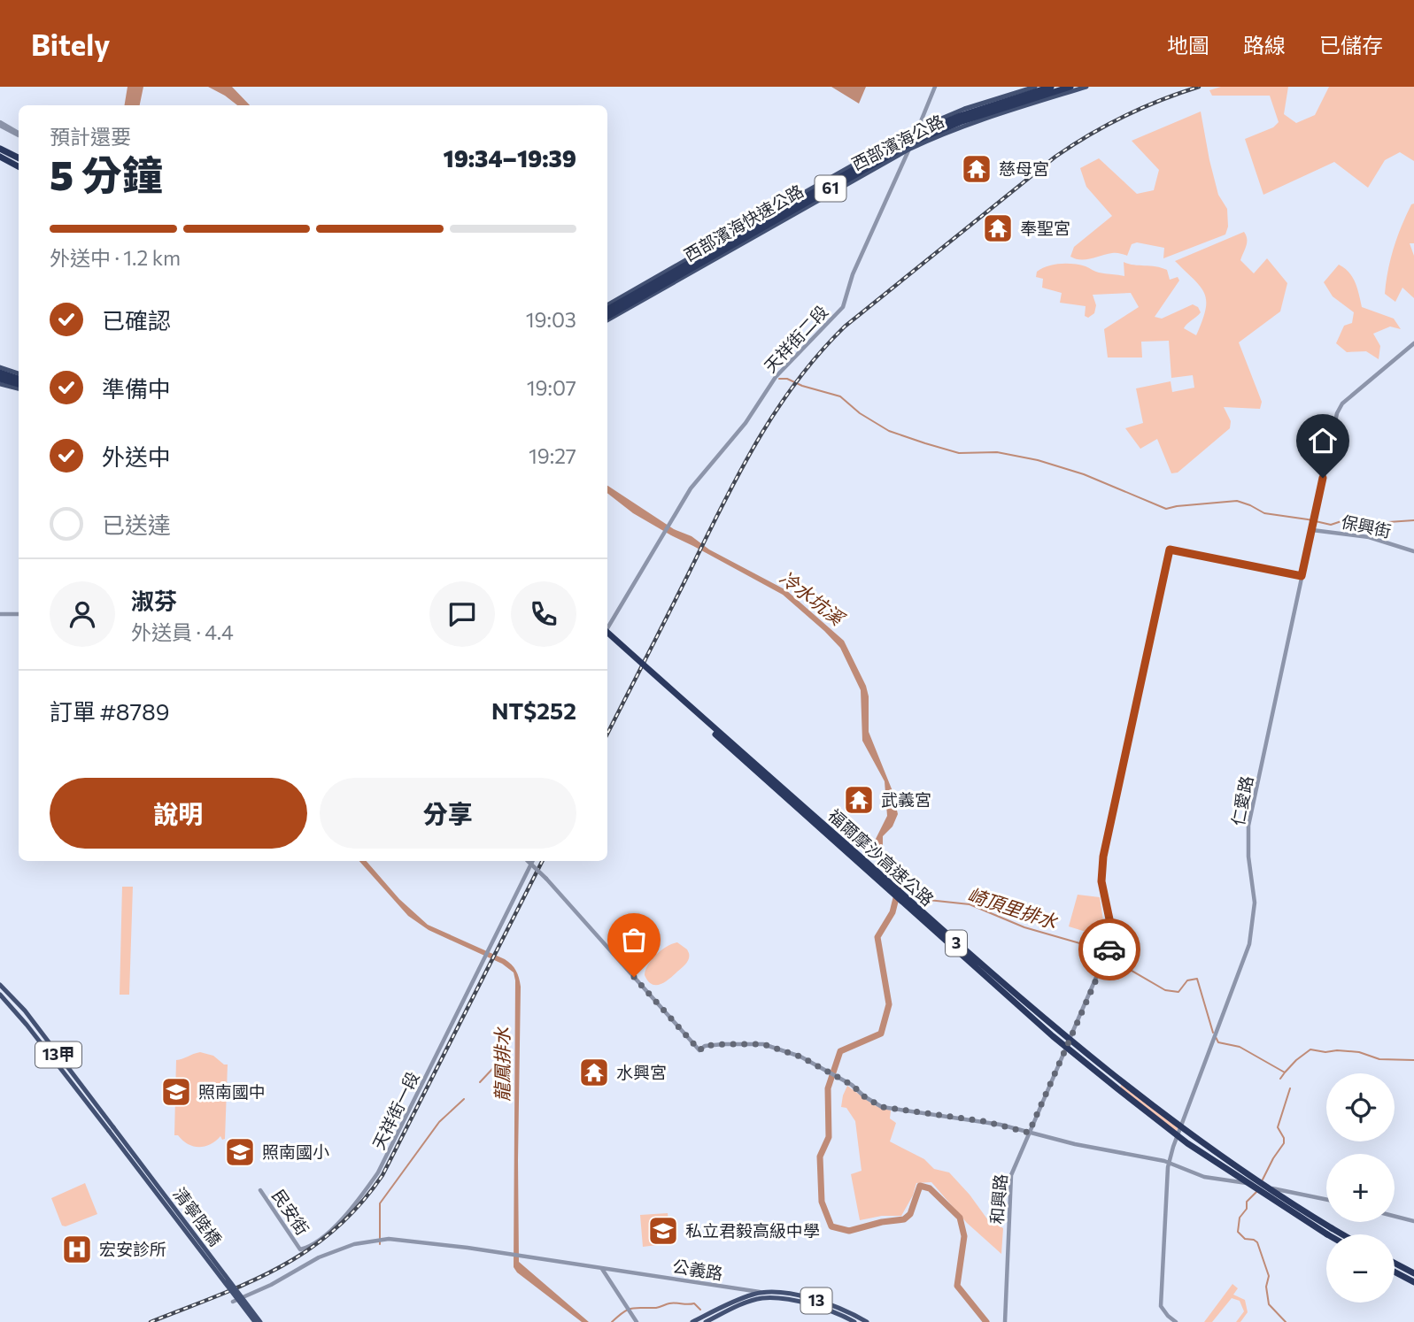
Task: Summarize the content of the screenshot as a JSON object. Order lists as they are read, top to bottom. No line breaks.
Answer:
{"streets":{"highway":["61","西部濱海快速公路","福爾摩沙高速公路","3"],"main road":["西部濱海公路","13甲","清寧陸橋","公義路","13"],"street":["天祥街二段","保興街","仁愛路","天祥街一段","和興路","民安街"]},"crossings":[["西部濱海公路","西部濱海快速公路"],["西部濱海公路","天祥街二段"],["西部濱海快速公路","天祥街二段"],["保興街","仁愛路"],["仁愛路","和興路"],["13甲","清寧陸橋"],["天祥街一段","民安街"],["公義路","13"]],"water":["冷水坑溪","崎頂里排水","龍鳳排水"],"places":{"temple":["慈母宮","奉聖宮","武義宮","水興宮"],"school or university":["照南國中","照南國小","私立君毅高級中學"],"hospital":["宏安診所"]},"page":{"header":"Bitely","nav":["地圖","路線","已儲存"],"heading":["5 分鐘","預計還要","19:34–19:39"],"panel":["淑芬","外送員 · 4.4","訂單 #8789","NT$252"],"bar":"外送中 · 1.2 km","list":[["已確認","19:03"],["準備中","19:07"],["外送中","19:27"],"已送達"],"buttons":["說明","分享"],"map_buttons":["+","−"]}}
